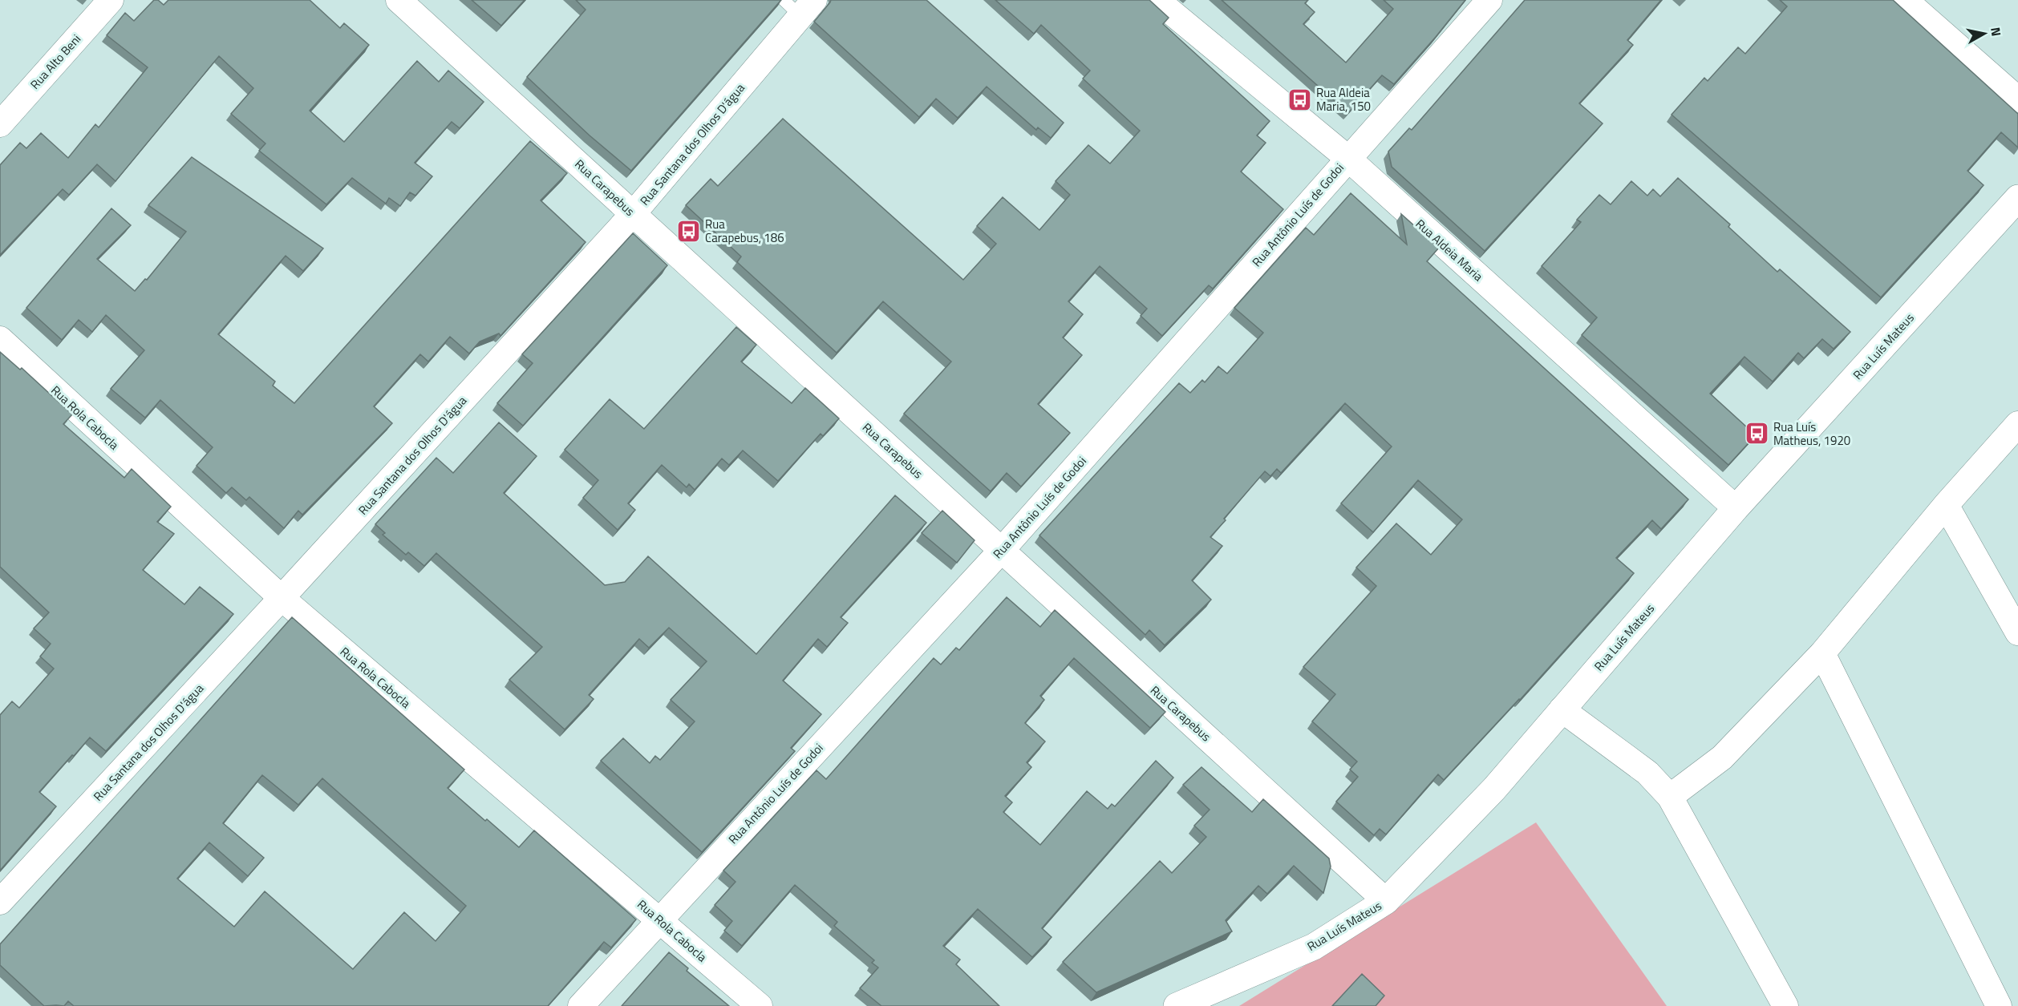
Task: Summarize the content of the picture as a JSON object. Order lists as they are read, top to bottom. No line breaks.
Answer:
{"streets":{"main road":["Rua Luís Mateus"],"street":["Rua Alto Beni","Rua Santana dos Olhos D'água","Rua Carapebus","Rua Antônio Luís de Godoi","Rua Aldeia Maria","Rua Rola Cabocla"]},"crossings":[["Rua Santana dos Olhos D'água","Rua Carapebus"],["Rua Santana dos Olhos D'água","Rua Rola Cabocla"],["Rua Carapebus","Rua Antônio Luís de Godoi"],["Rua Carapebus","Rua Luís Mateus"],["Rua Antônio Luís de Godoi","Rua Aldeia Maria"],["Rua Antônio Luís de Godoi","Rua Rola Cabocla"],["Rua Aldeia Maria","Rua Luís Mateus"]],"places":{"bus stop":["Rua Aldeia Maria, 150","Rua Carapebus, 186","Rua Luís Matheus, 1920"]},"north":"right"}
